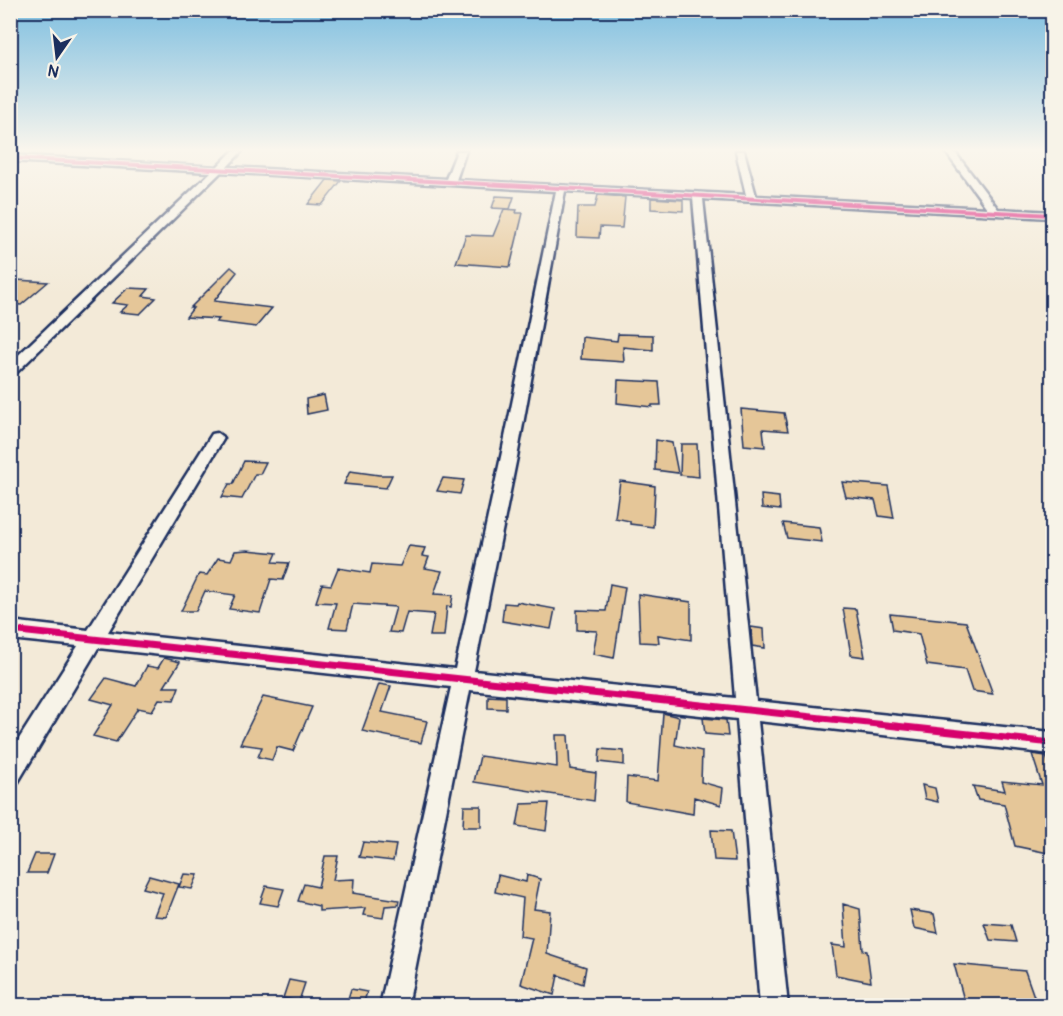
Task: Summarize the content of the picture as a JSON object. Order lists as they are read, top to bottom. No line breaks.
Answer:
{"north":"bottom"}
